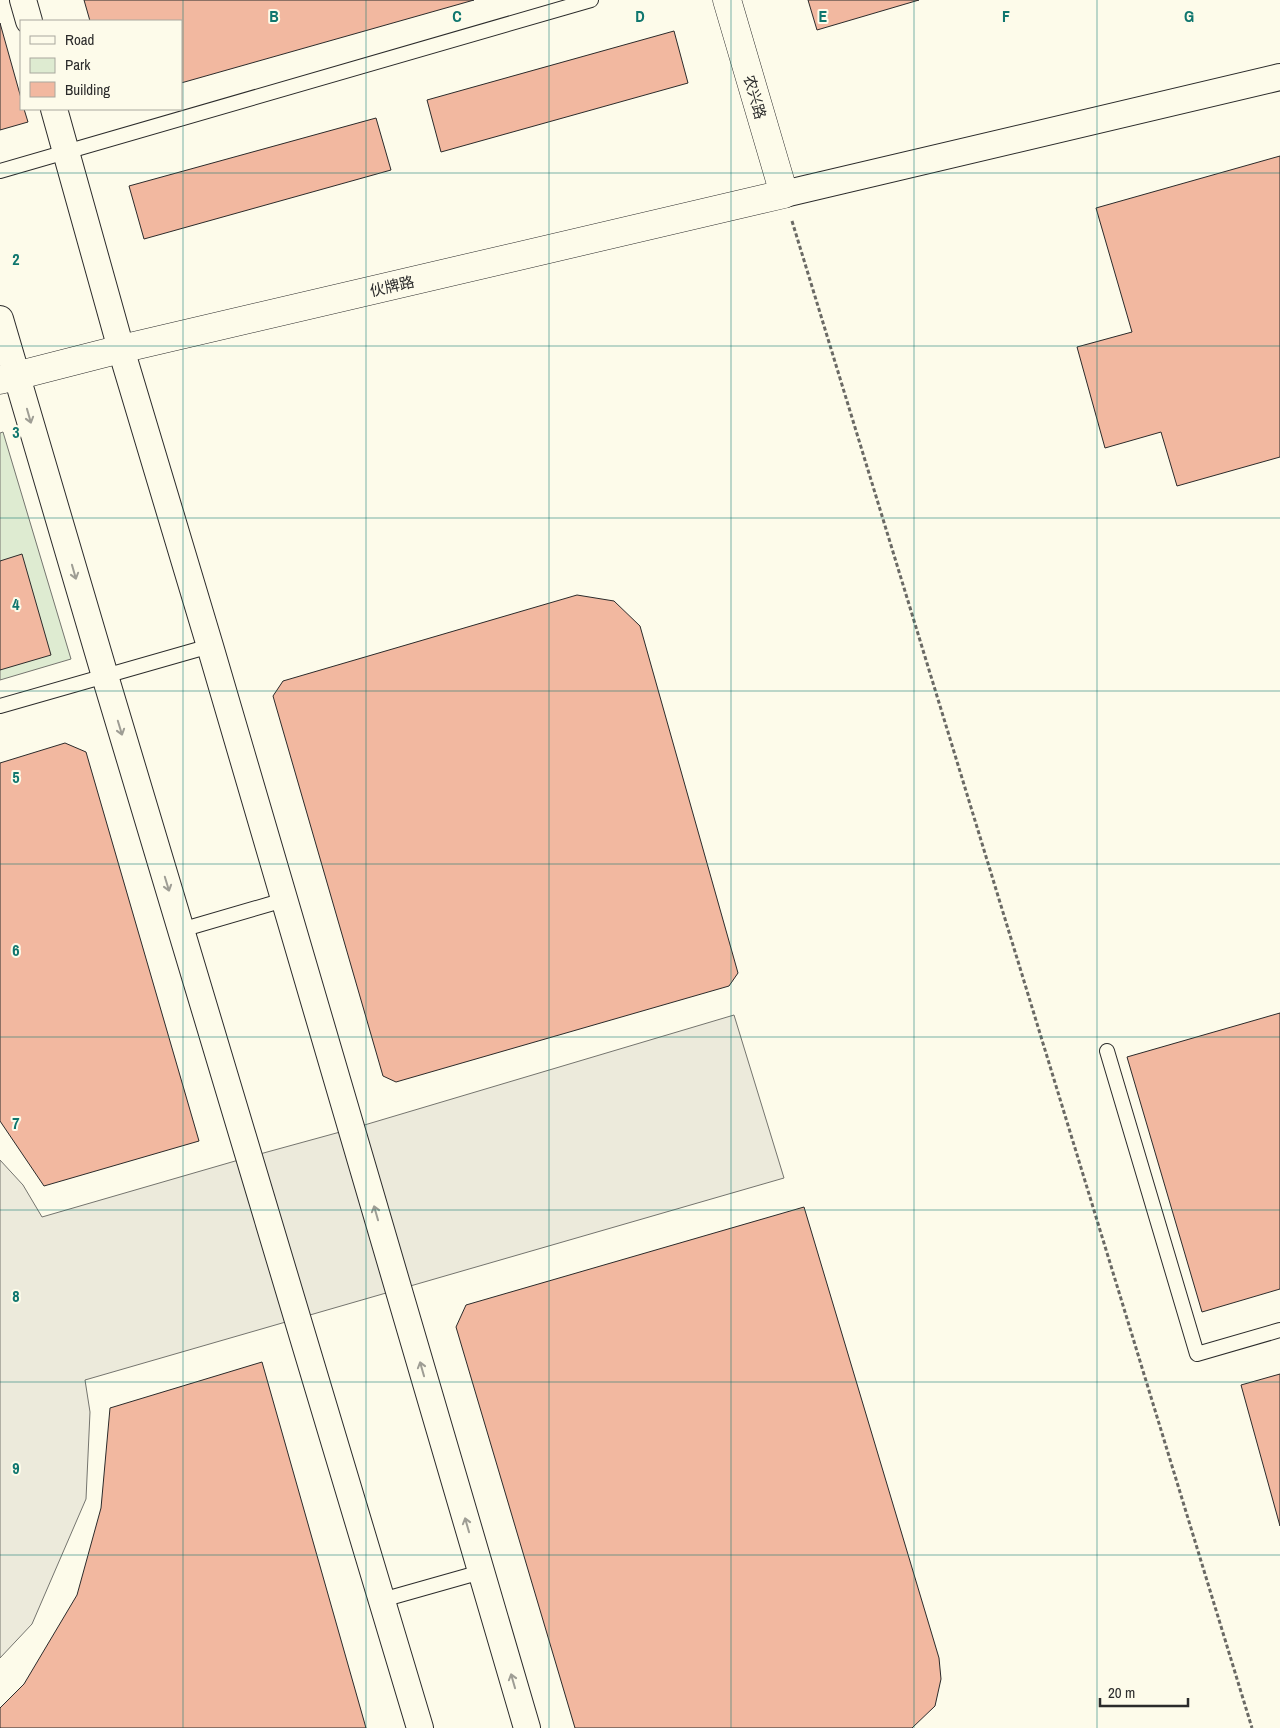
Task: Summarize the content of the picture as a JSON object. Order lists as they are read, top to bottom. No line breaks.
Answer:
{"streets":{"street":["农兴路","伙牌路"]},"crossings":[["农兴路","伙牌路"]],"legend":["Road","Park","Building"],"scale_bar":"20 m","grid":{"columns":["B","C","D","E","F","G"],"rows":["2","3","4","5","6","7","8","9"]}}
